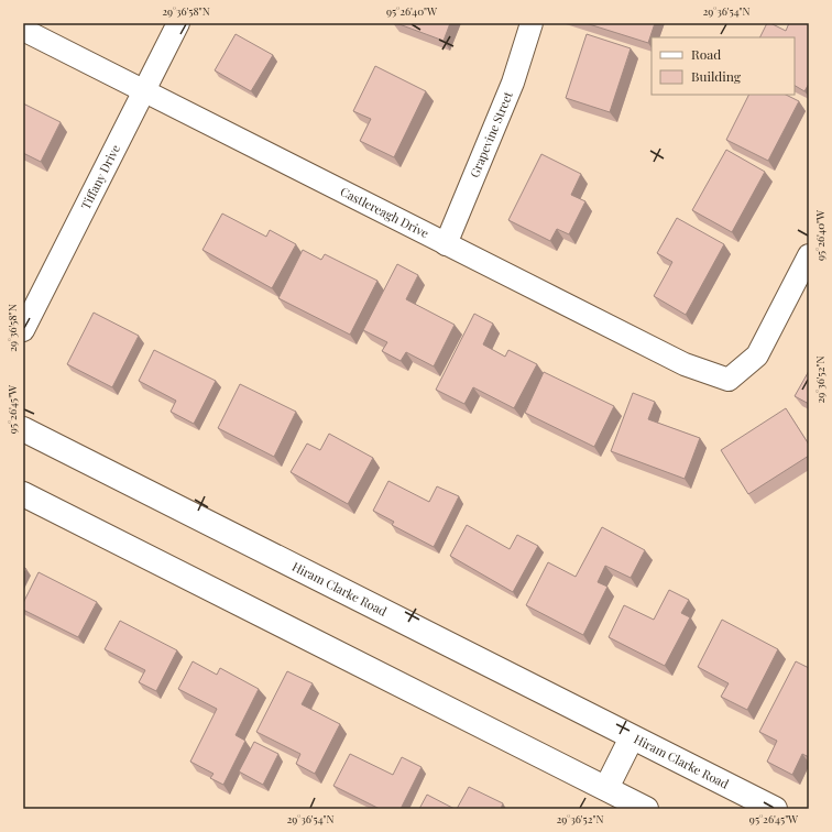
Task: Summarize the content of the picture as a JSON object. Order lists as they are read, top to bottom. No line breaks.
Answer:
{"streets":{"main road":["Hiram Clarke Road"],"street":["Grapevine Street","Tiffany Drive","Castlereagh Drive"]},"crossings":[["Grapevine Street","Castlereagh Drive"],["Tiffany Drive","Castlereagh Drive"]],"legend":["Road","Building"],"coordinates":["29°36'58\"N","95°26'40\"W","29°36'54\"N","29°36'52\"N","95°26'45\"W"]}
